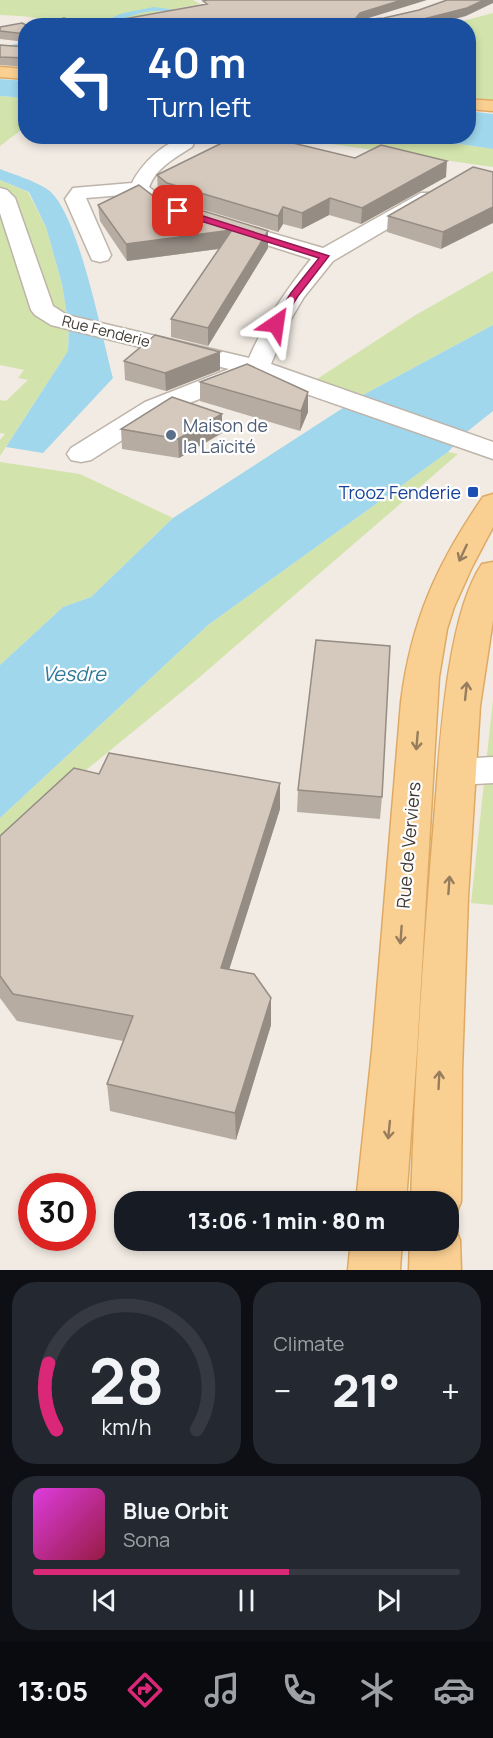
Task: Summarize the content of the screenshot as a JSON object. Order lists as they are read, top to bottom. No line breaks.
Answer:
{"streets":{"main road":["Rue de Verviers"],"street":["Rue Fenderie"]},"water":["Vesdre"],"places":{"other":["Maison de la Laïcité"],"transit":["Trooz Fenderie"]},"page":{"turn":["40 m","Turn left"],"limit":"30","trip":"13:06 · 1 min · 80 m","tile":"Climate","heat":["−","21°","+"],"song":["Blue Orbit","Sona"],"tabs":"13:05","gauge":["28","km/h"]}}
